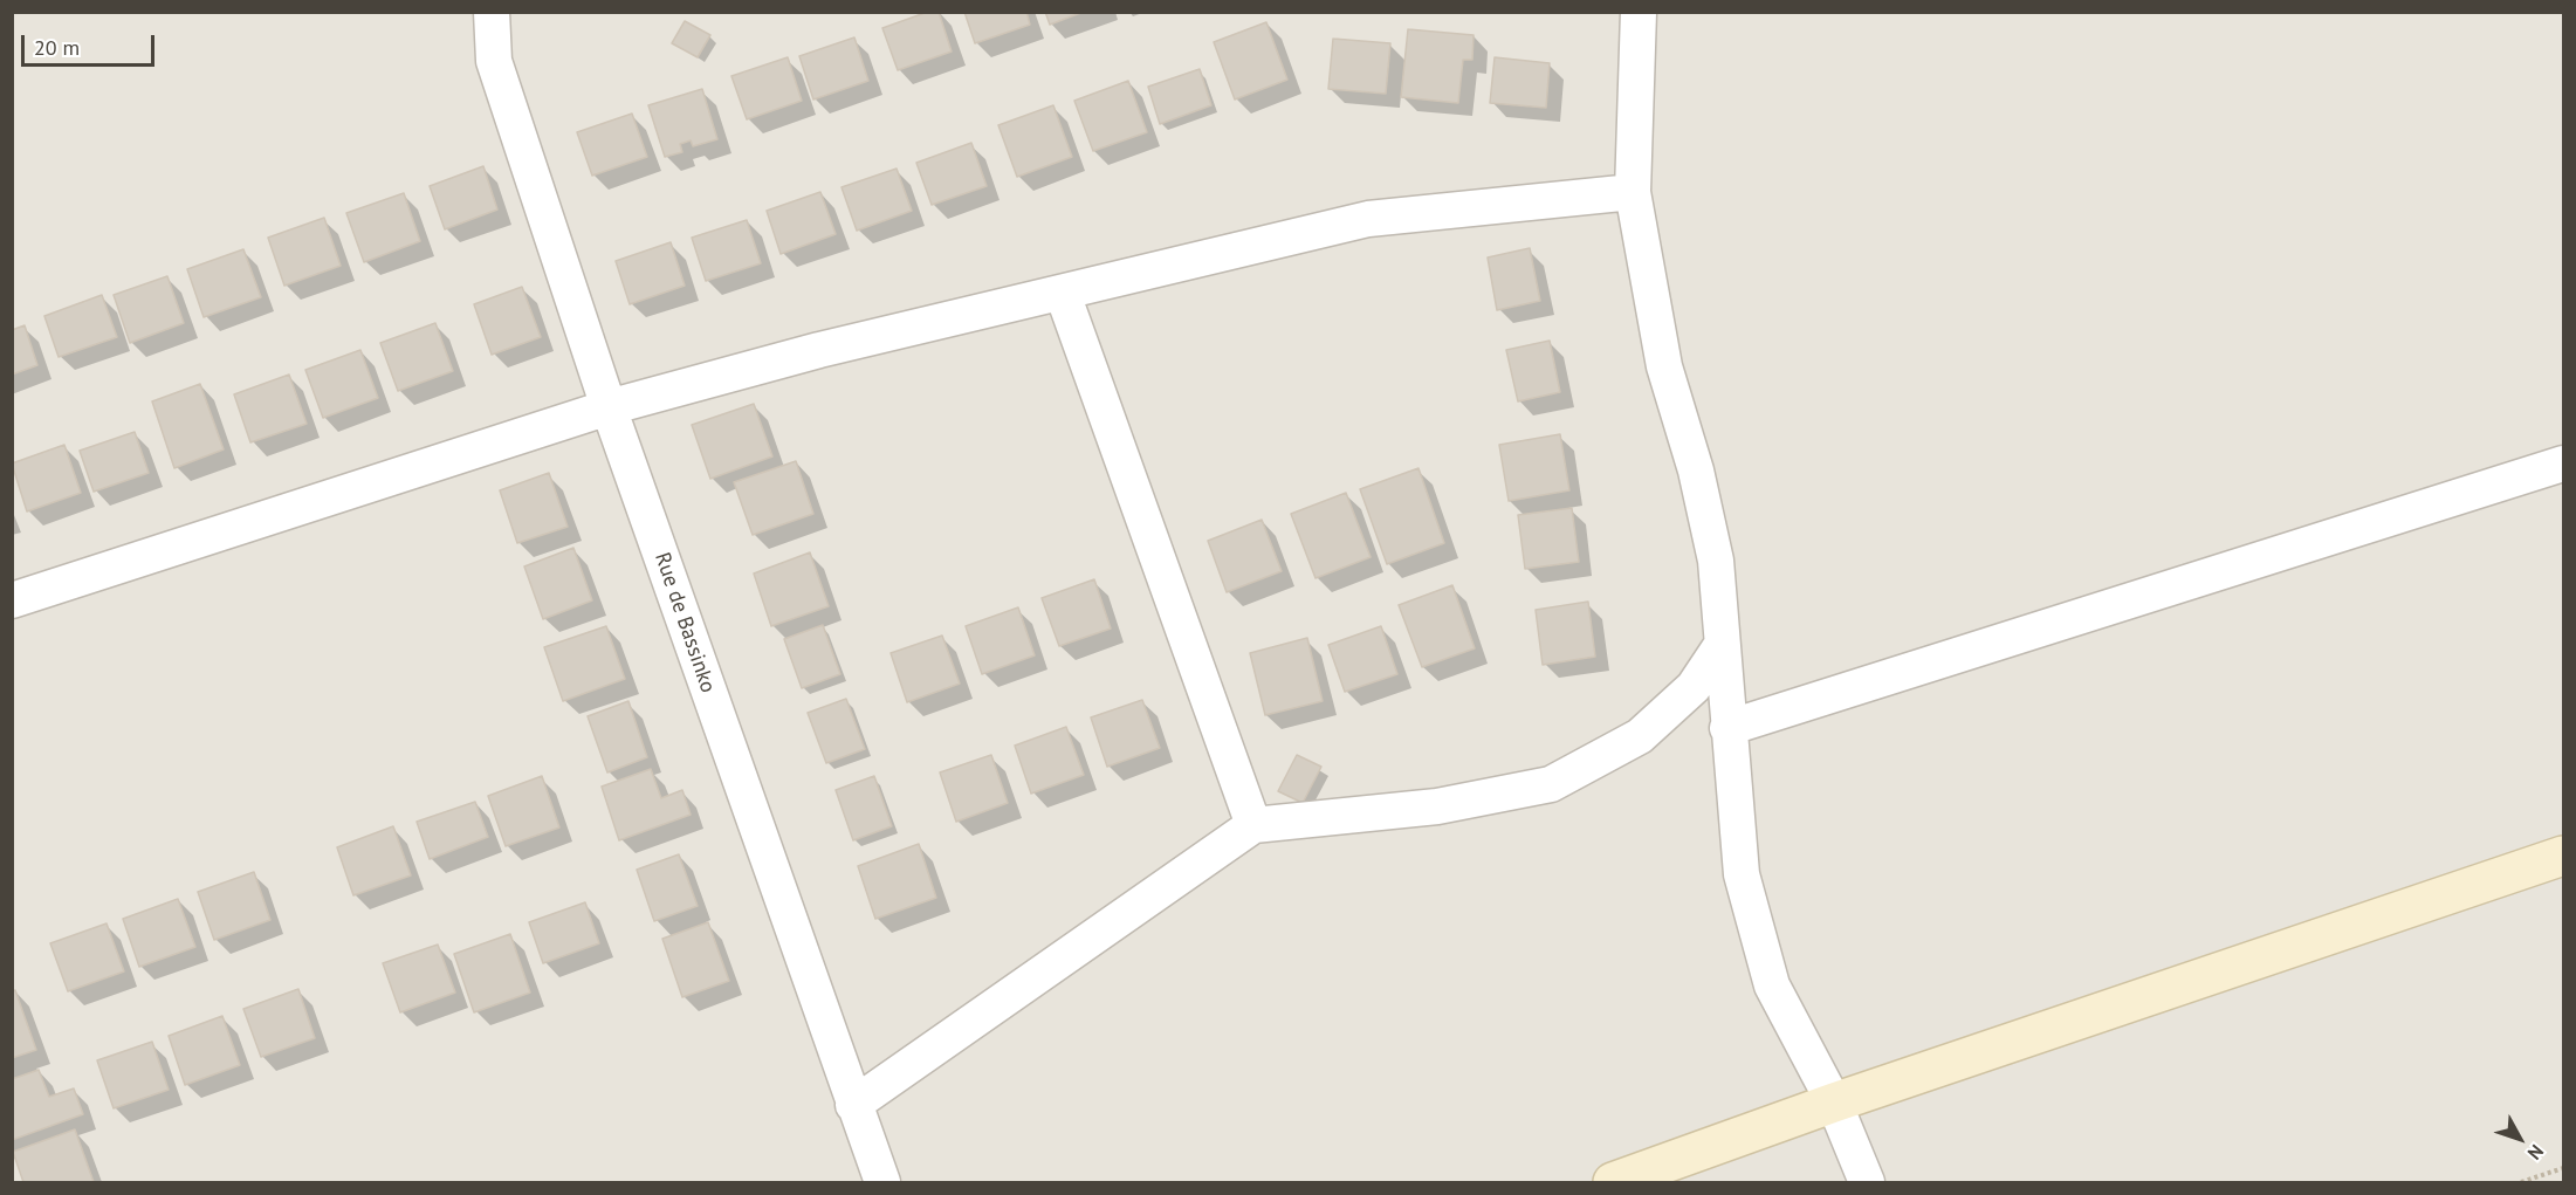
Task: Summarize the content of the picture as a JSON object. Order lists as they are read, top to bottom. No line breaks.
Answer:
{"streets":{"street":["Rue de Bassinko"]},"scale_bar":"20 m","north":"bottom right"}
